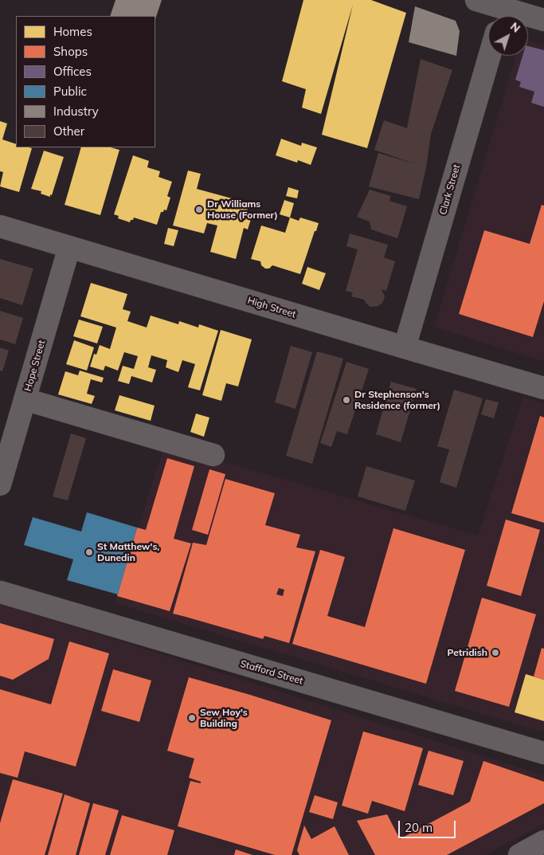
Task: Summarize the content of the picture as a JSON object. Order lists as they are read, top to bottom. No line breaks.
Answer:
{"streets":{"street":["Clark Street","High Street","Hope Street","Stafford Street"]},"crossings":[["Clark Street","High Street"],["High Street","Hope Street"]],"places":["Dr Williams House (Former)","Dr Stephenson's Residence (former)","St Matthew's, Dunedin","Petridish","Sew Hoy's Building"],"legend":["Homes","Shops","Offices","Public","Industry","Other"],"scale_bar":"20 m","north":"top right"}
